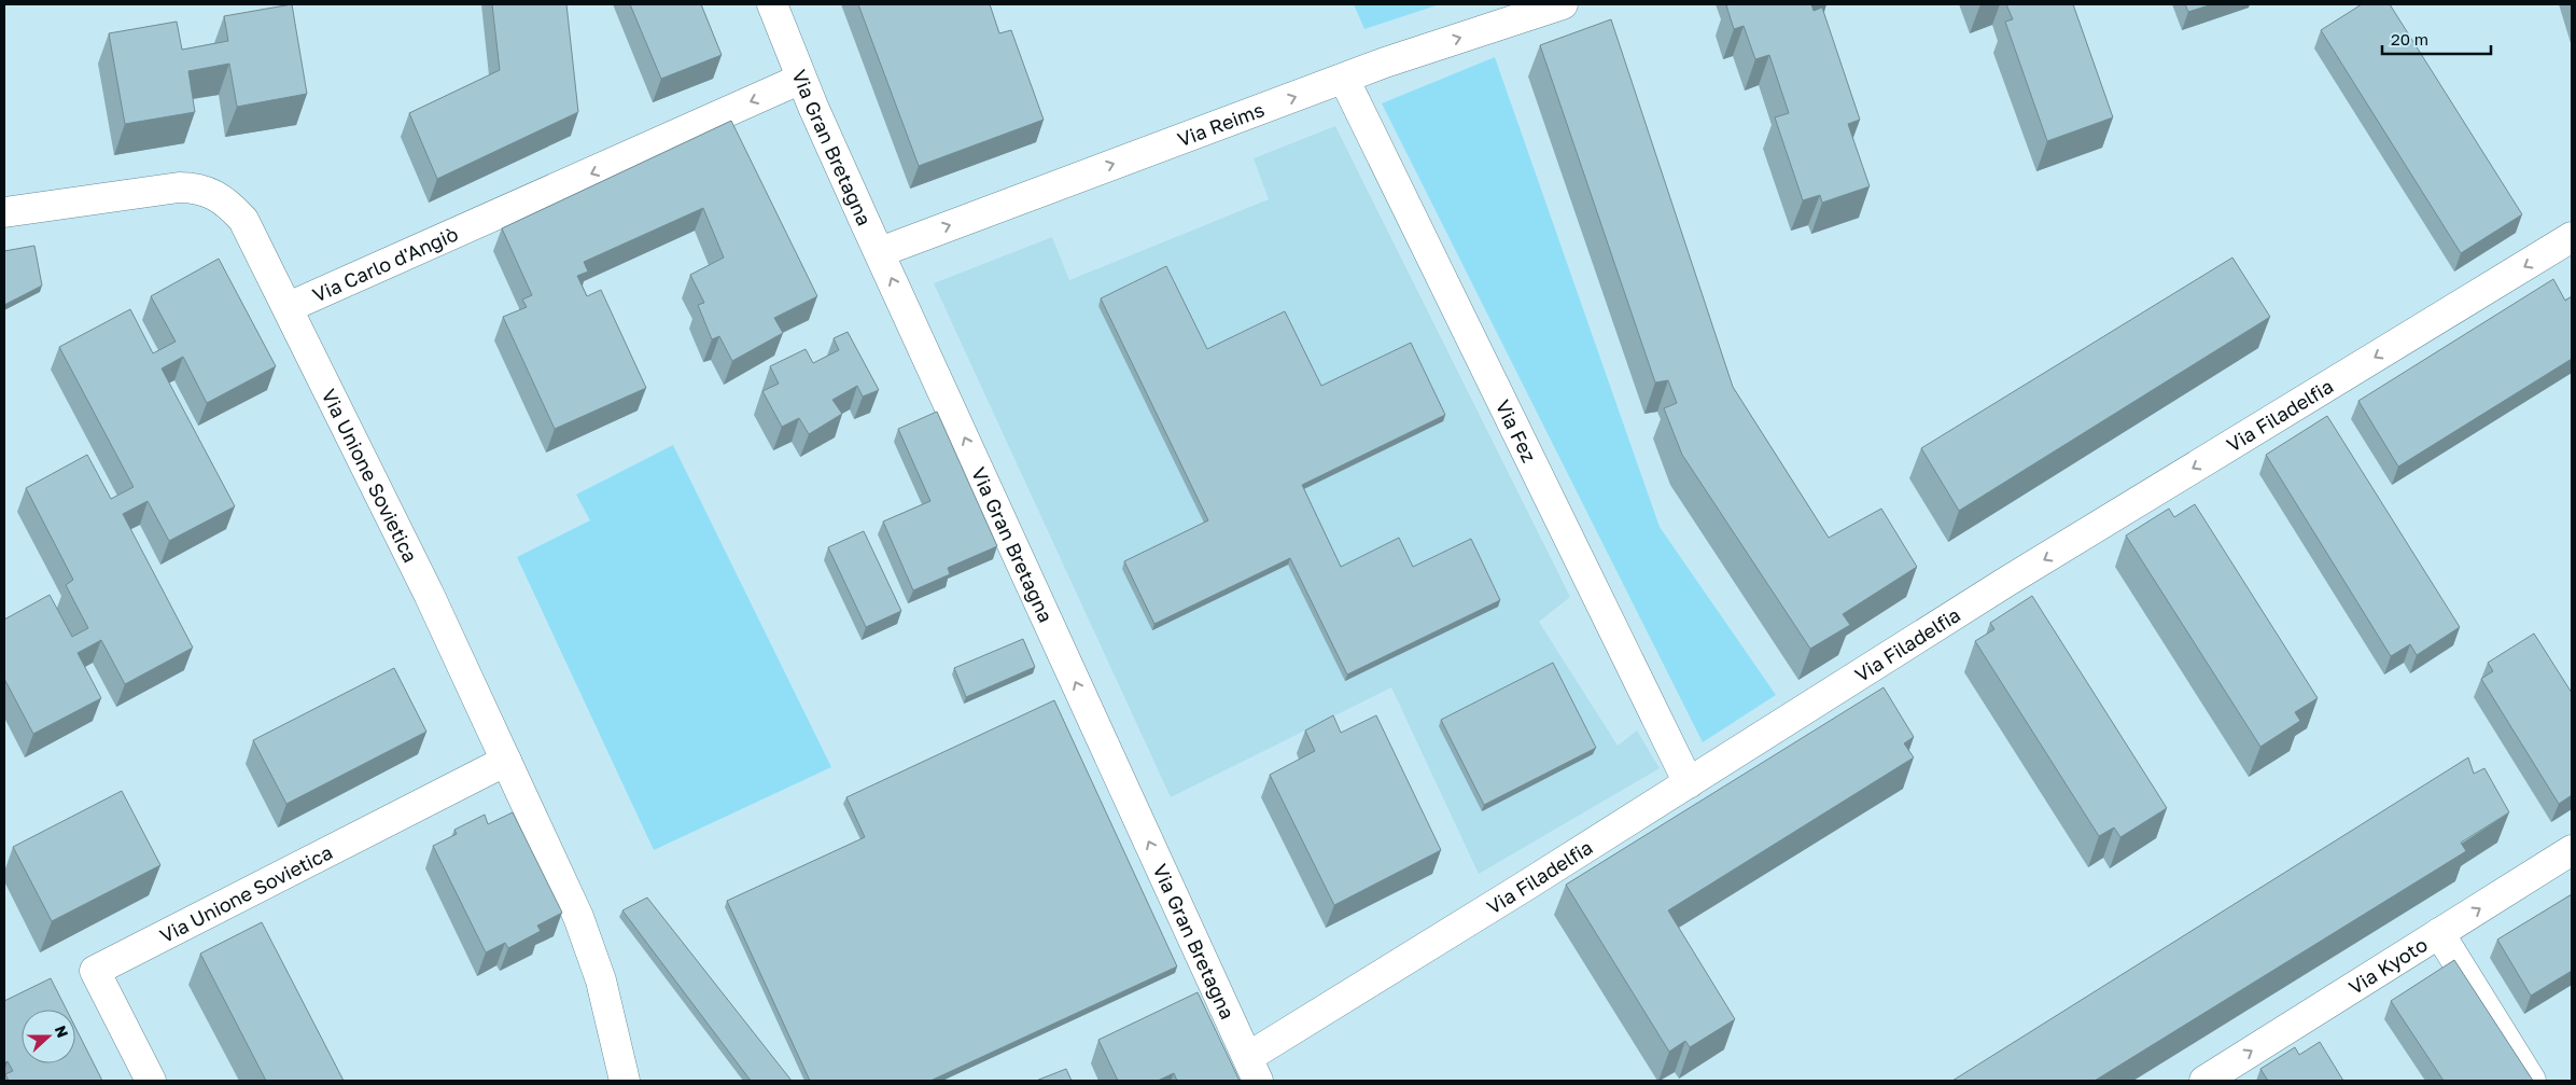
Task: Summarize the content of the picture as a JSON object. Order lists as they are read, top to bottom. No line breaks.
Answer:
{"streets":{"street":["Via Reims","Via Gran Bretagna","Via Carlo d'Angiò","Via Filadelfia","Via Fez","Via Unione Sovietica","Via Kyoto"]},"crossings":[["Via Reims","Via Gran Bretagna"],["Via Reims","Via Fez"],["Via Gran Bretagna","Via Carlo d'Angiò"],["Via Gran Bretagna","Via Filadelfia"],["Via Carlo d'Angiò","Via Unione Sovietica"],["Via Filadelfia","Via Fez"]],"one_way":["Via Reims","Via Gran Bretagna","Via Carlo d'Angiò","Via Filadelfia","Via Kyoto"],"scale_bar":"20 m","north":"right"}
